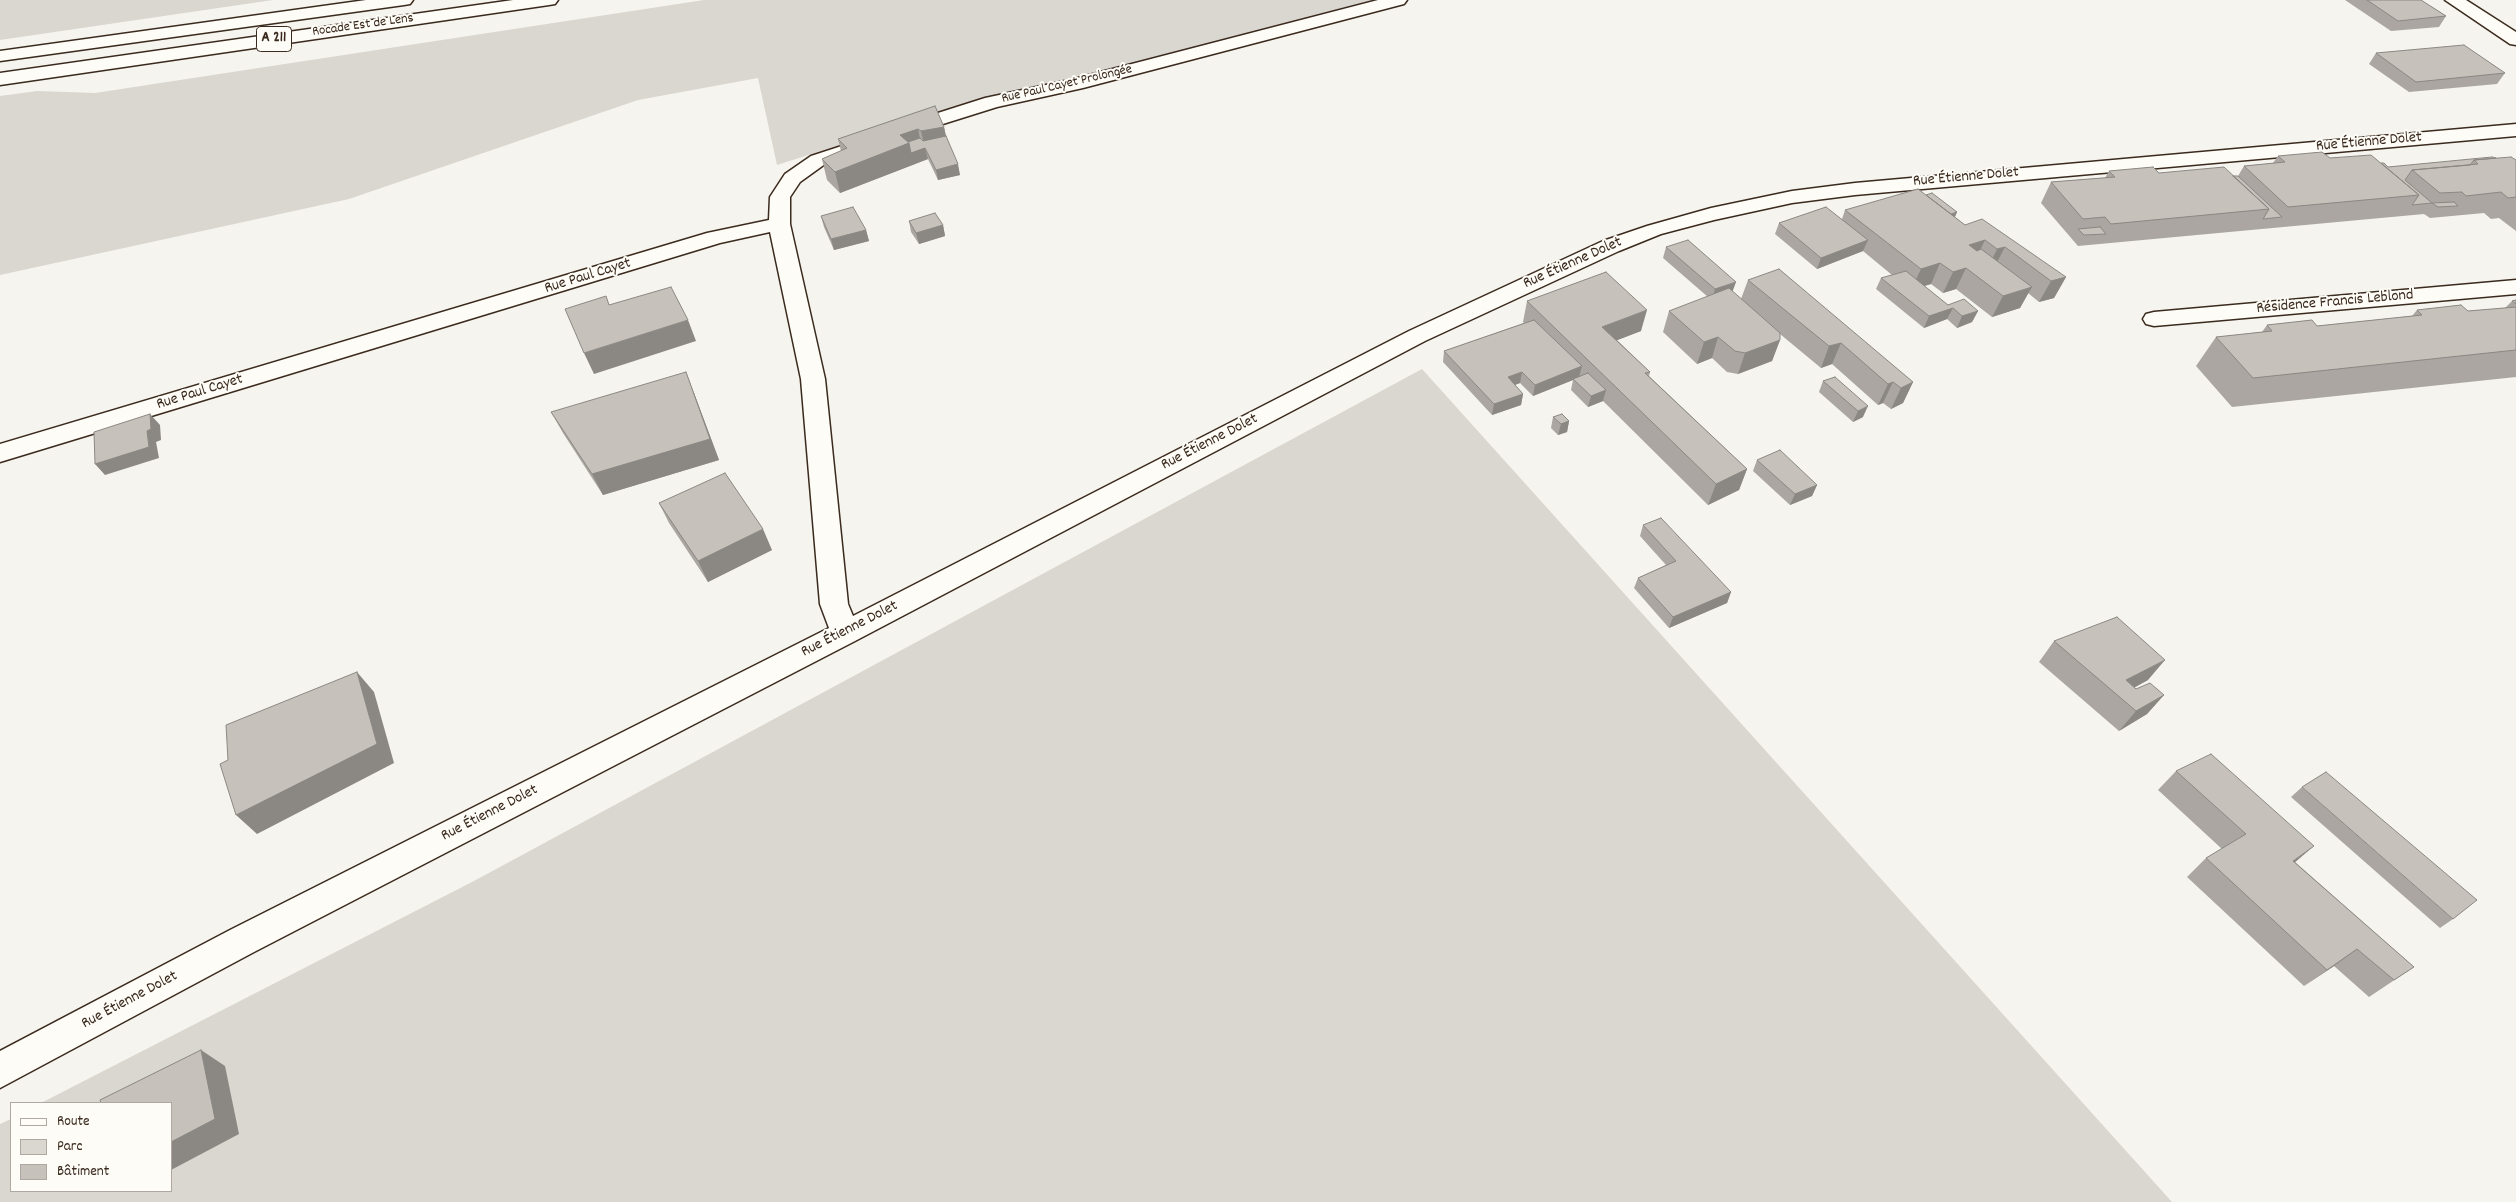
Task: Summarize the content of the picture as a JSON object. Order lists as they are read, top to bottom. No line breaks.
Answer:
{"streets":{"main road":["Rocade Est de Lens","A 211","Rue Paul Cayet Prolongée","Rue Étienne Dolet","Rue Paul Cayet","Résidence Francis Leblond"]},"crossings":[["Rue Paul Cayet Prolongée","Rue Paul Cayet"]],"legend":["Route","Parc","Bâtiment"]}
